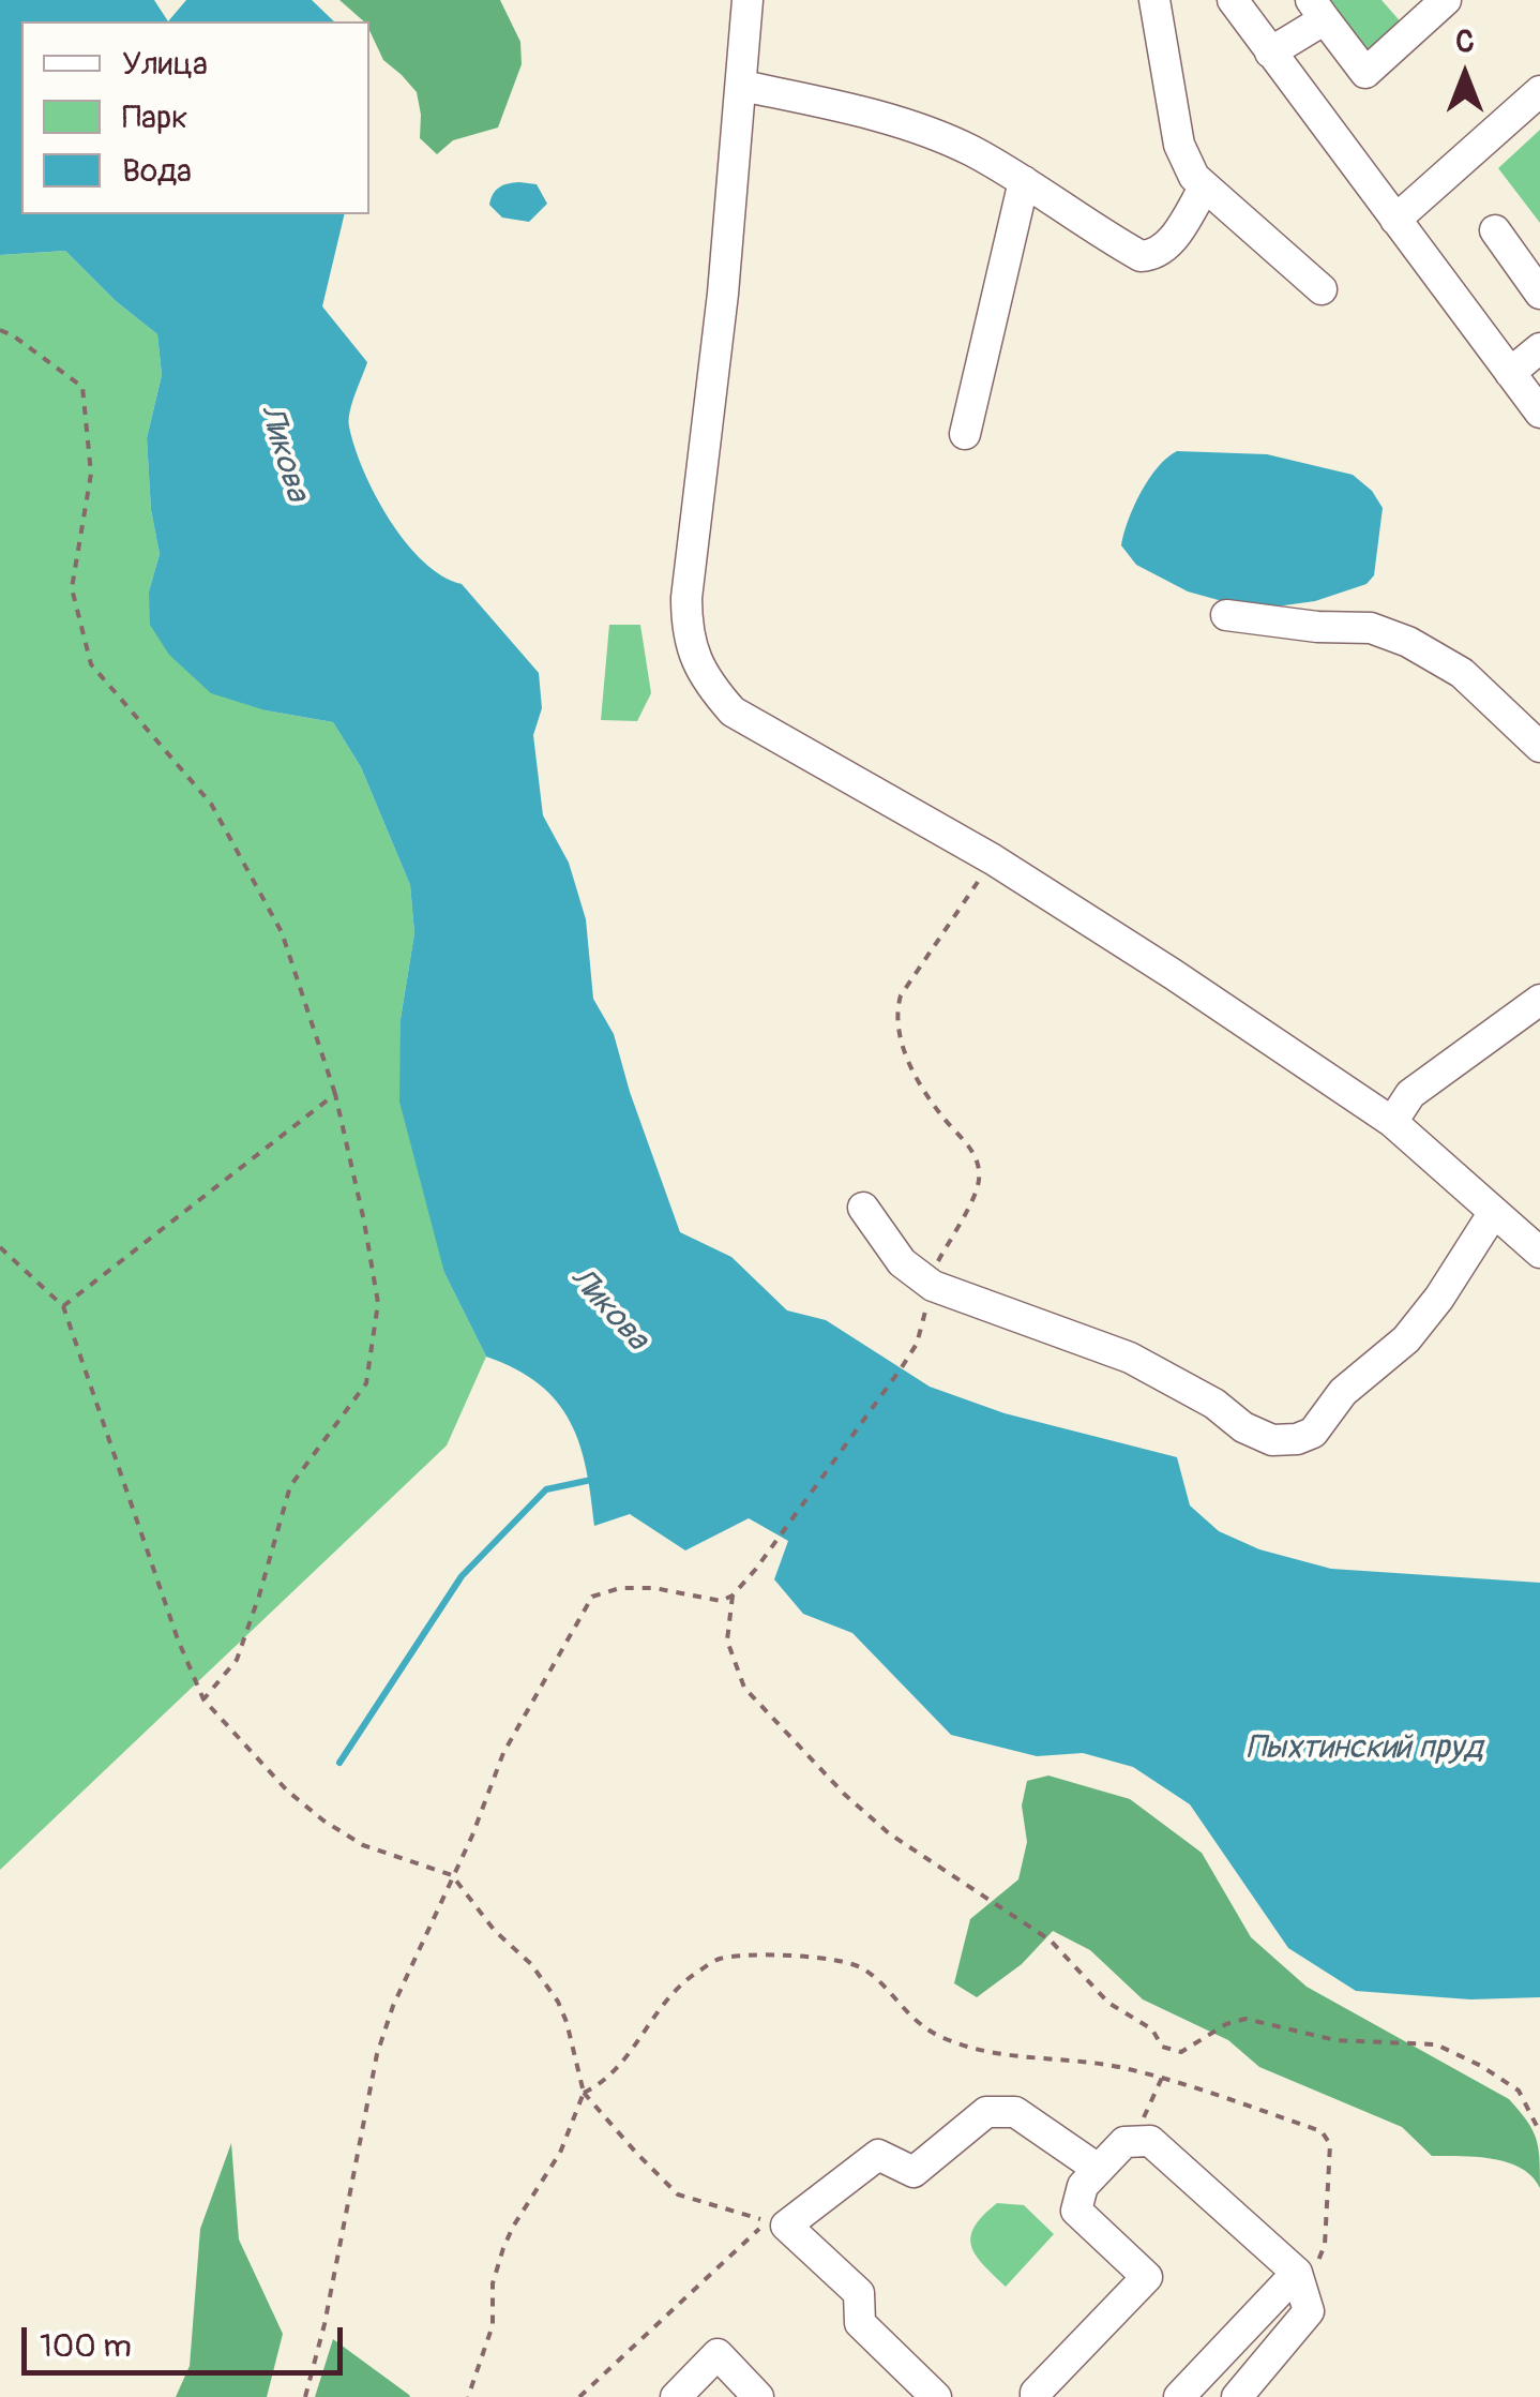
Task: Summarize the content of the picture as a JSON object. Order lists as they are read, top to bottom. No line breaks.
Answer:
{"water":["Ликова","Пыхтинский пруд"],"legend":["Улица","Парк","Вода"],"scale_bar":"100 m","north":"top"}
